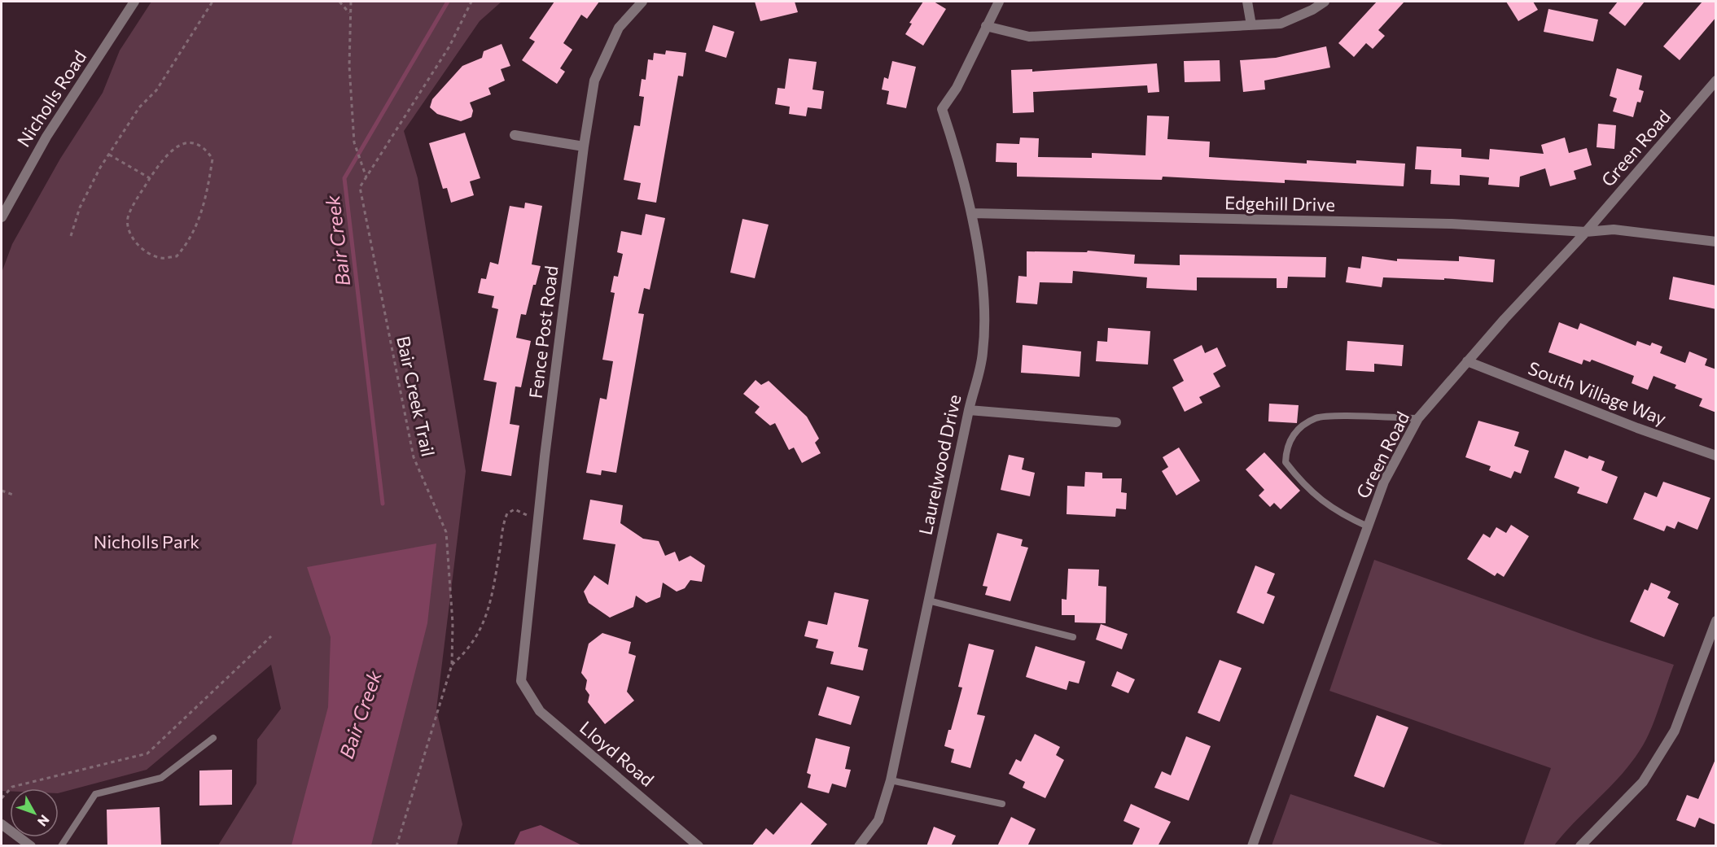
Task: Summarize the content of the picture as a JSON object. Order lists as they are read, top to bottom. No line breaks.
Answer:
{"streets":{"street":["Nicholls Road","Green Road","Edgehill Drive","Fence Post Road","South Village Way","Laurelwood Drive","Lloyd Road"],"path":["Bair Creek Trail"]},"crossings":[["Green Road","Edgehill Drive"],["Green Road","South Village Way"],["Edgehill Drive","Laurelwood Drive"],["Fence Post Road","Lloyd Road"]],"water":["Bair Creek"],"parks":["Nicholls Park"],"north":"bottom right"}
